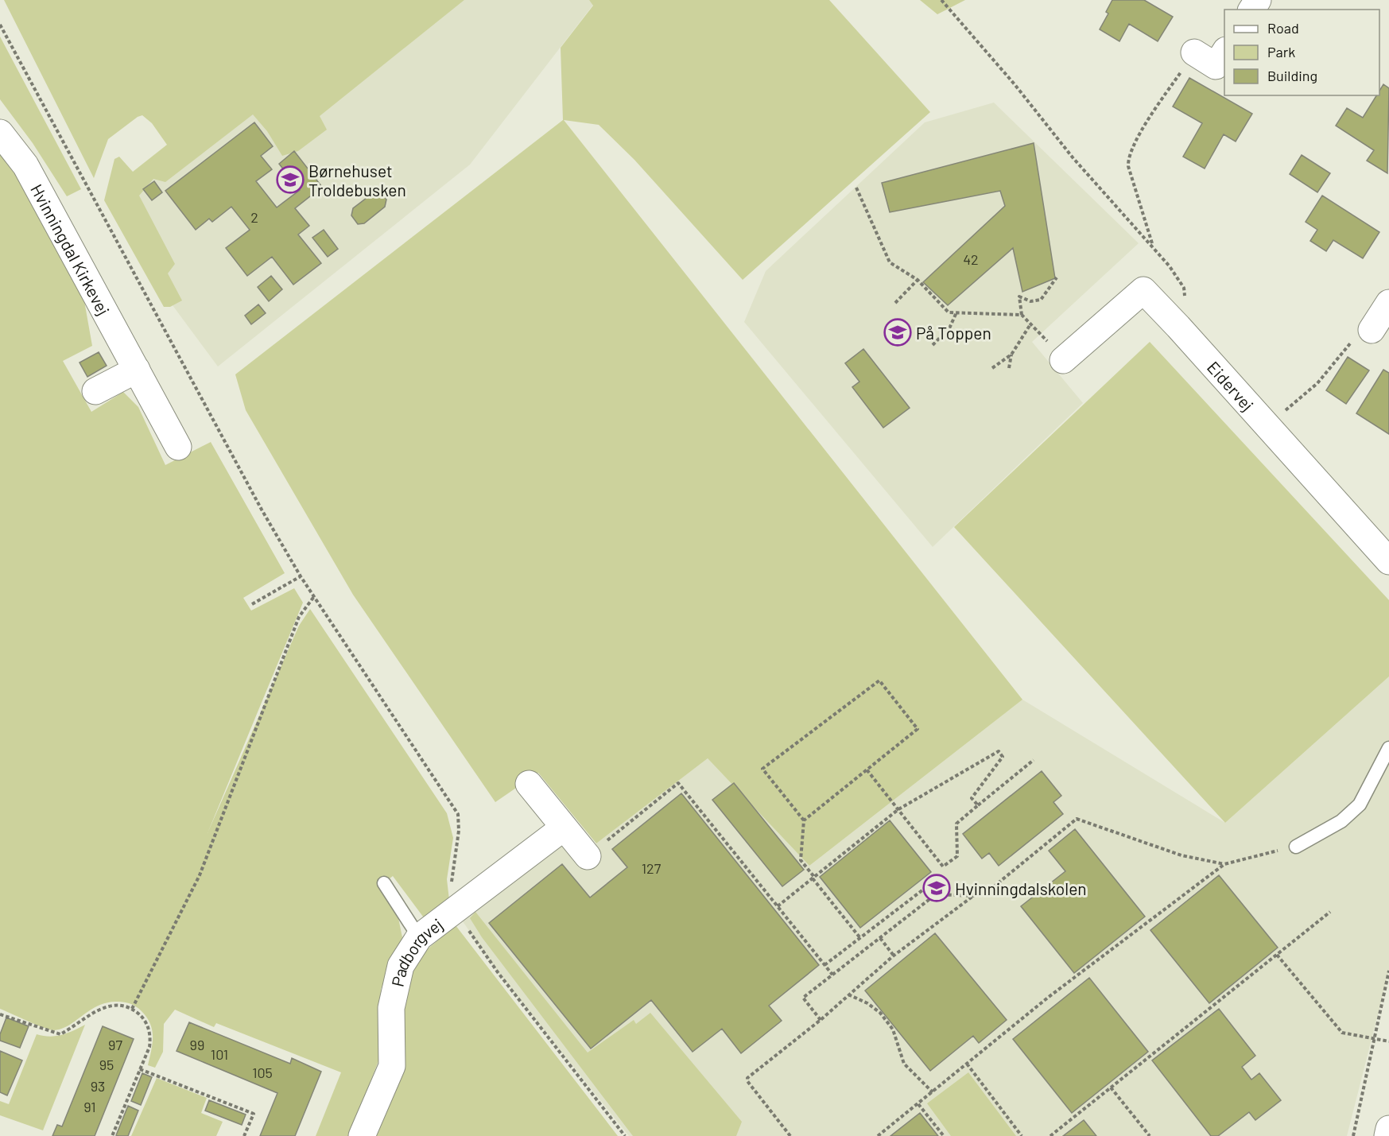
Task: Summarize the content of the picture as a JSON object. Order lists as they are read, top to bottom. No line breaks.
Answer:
{"streets":{"street":["Hvinningdal Kirkevej","Eidervej","Padborgvej"]},"places":{"school or university":["Børnehuset Troldebusken","På Toppen","Hvinningdalskolen"]},"house_numbers":["2","42","127","97","99","101","95","105","93","91"],"legend":["Road","Park","Building"]}
